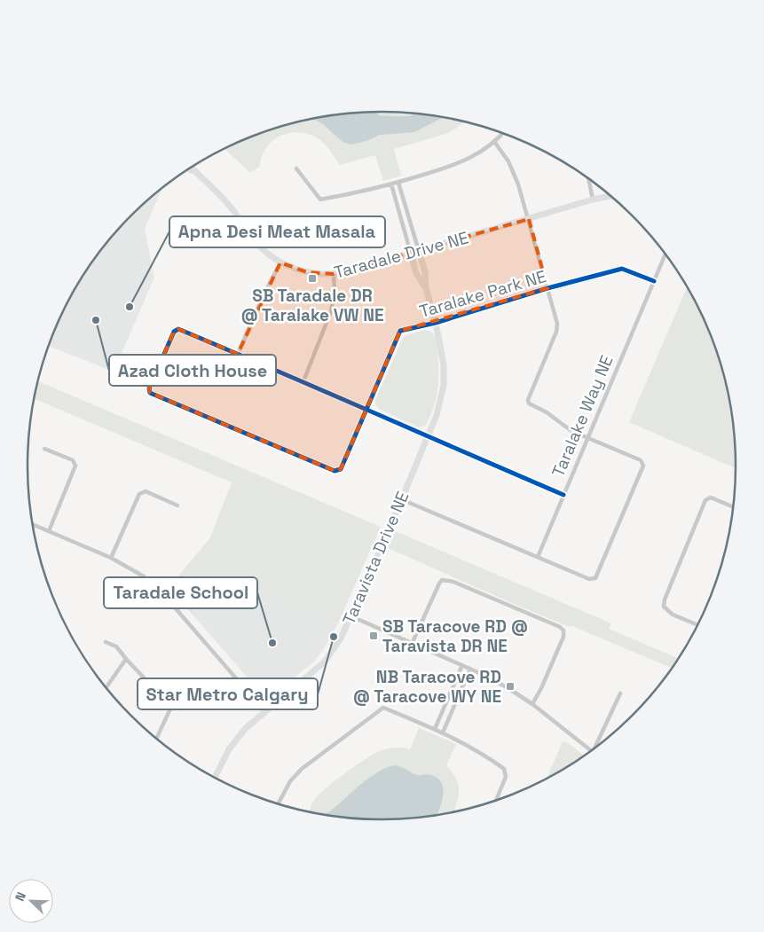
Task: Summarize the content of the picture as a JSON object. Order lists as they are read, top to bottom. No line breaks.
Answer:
{"streets":{"street":["Taradale Drive NE","Taralake Park NE","Taralake Way NE","Taravista Drive NE"]},"crossings":[["Taradale Drive NE","Taravista Drive NE"],["Taralake Park NE","Taralake Way NE"],["Taralake Park NE","Taravista Drive NE"]],"places":{"transit":["SB Taradale DR @ Taralake VW NE","SB Taracove RD @ Taravista DR NE","NB Taracove RD @ Taracove WY NE"],"other":["Apna Desi Meat Masala","Azad Cloth House","Star Metro Calgary","Taradale School"]},"north":"top left"}
